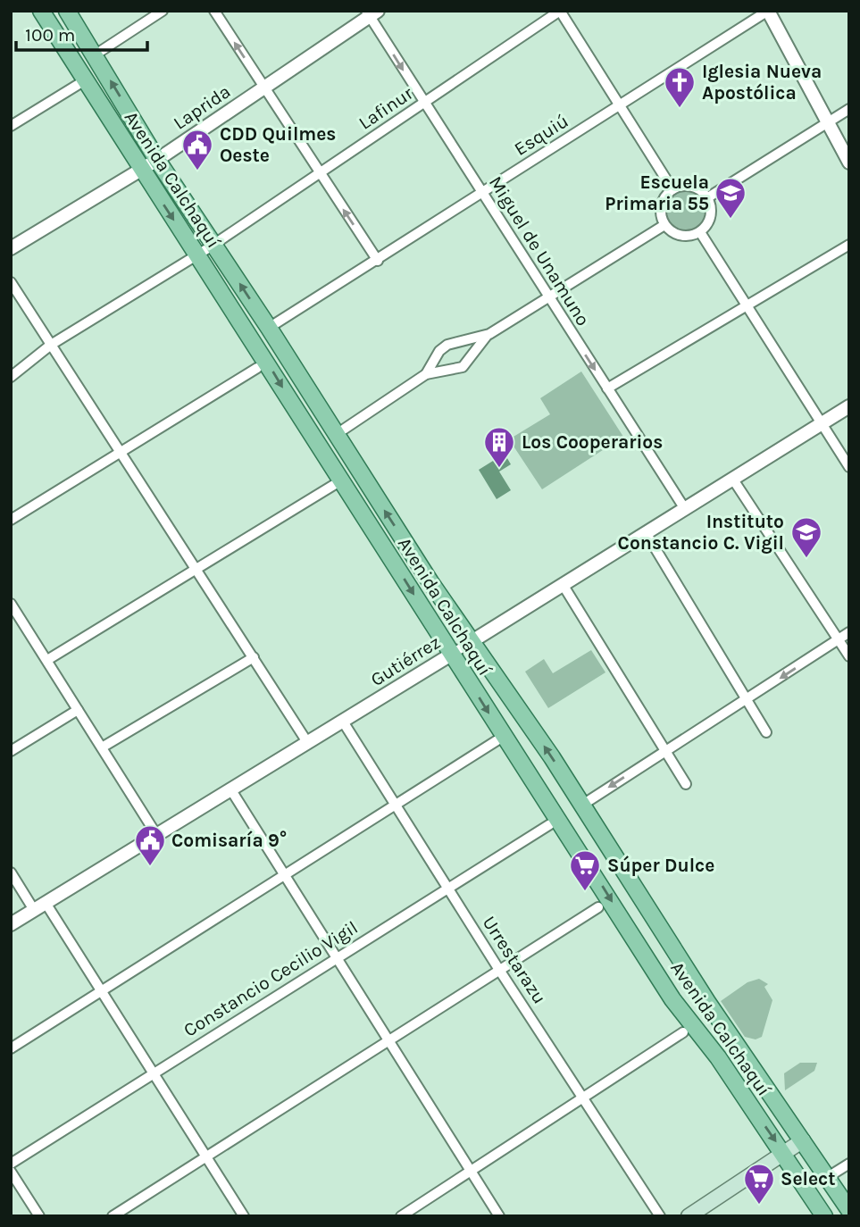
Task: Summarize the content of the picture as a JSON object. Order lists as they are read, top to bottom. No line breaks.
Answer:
{"streets":{"main road":["Avenida Calchaquí"],"street":["Laprida","Lafinur","Esquiú","Miguel de Unamuno","Gutiérrez","Urrestarazu","Constancio Cecilio Vigil"]},"crossings":[["Laprida","Avenida Calchaquí"],["Laprida","Miguel de Unamuno"],["Lafinur","Avenida Calchaquí"],["Lafinur","Miguel de Unamuno"],["Esquiú","Avenida Calchaquí"],["Esquiú","Miguel de Unamuno"],["Avenida Calchaquí","Gutiérrez"],["Miguel de Unamuno","Gutiérrez"],["Gutiérrez","Urrestarazu"],["Urrestarazu","Constancio Cecilio Vigil"]],"one_way":["Miguel de Unamuno"],"places":{"church":["Iglesia Nueva Apostólica"],"public building":["CDD Quilmes Oeste","Comisaría 9°"],"school or university":["Escuela Primaria 55","Instituto Constancio C. Vigil"],"building":["Los Cooperarios"],"supermarket":["Súper Dulce","Select"]},"scale_bar":"100 m"}
